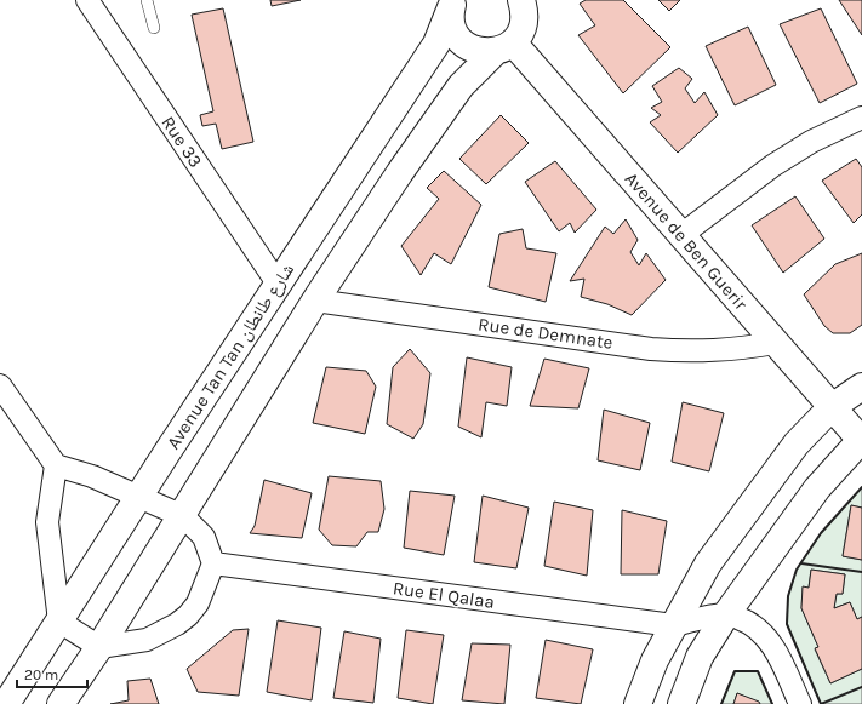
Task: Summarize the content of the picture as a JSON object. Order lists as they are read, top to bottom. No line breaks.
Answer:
{"streets":{"main road":["Avenue de Ben Guerir","Avenue Tan Tan شارع طانطان"],"street":["Rue 33","Rue de Demnate","Rue El Qalaa"]},"crossings":[["Rue 33","Avenue Tan Tan شارع طانطان"],["Avenue de Ben Guerir","Rue de Demnate"]],"scale_bar":"20 m"}
